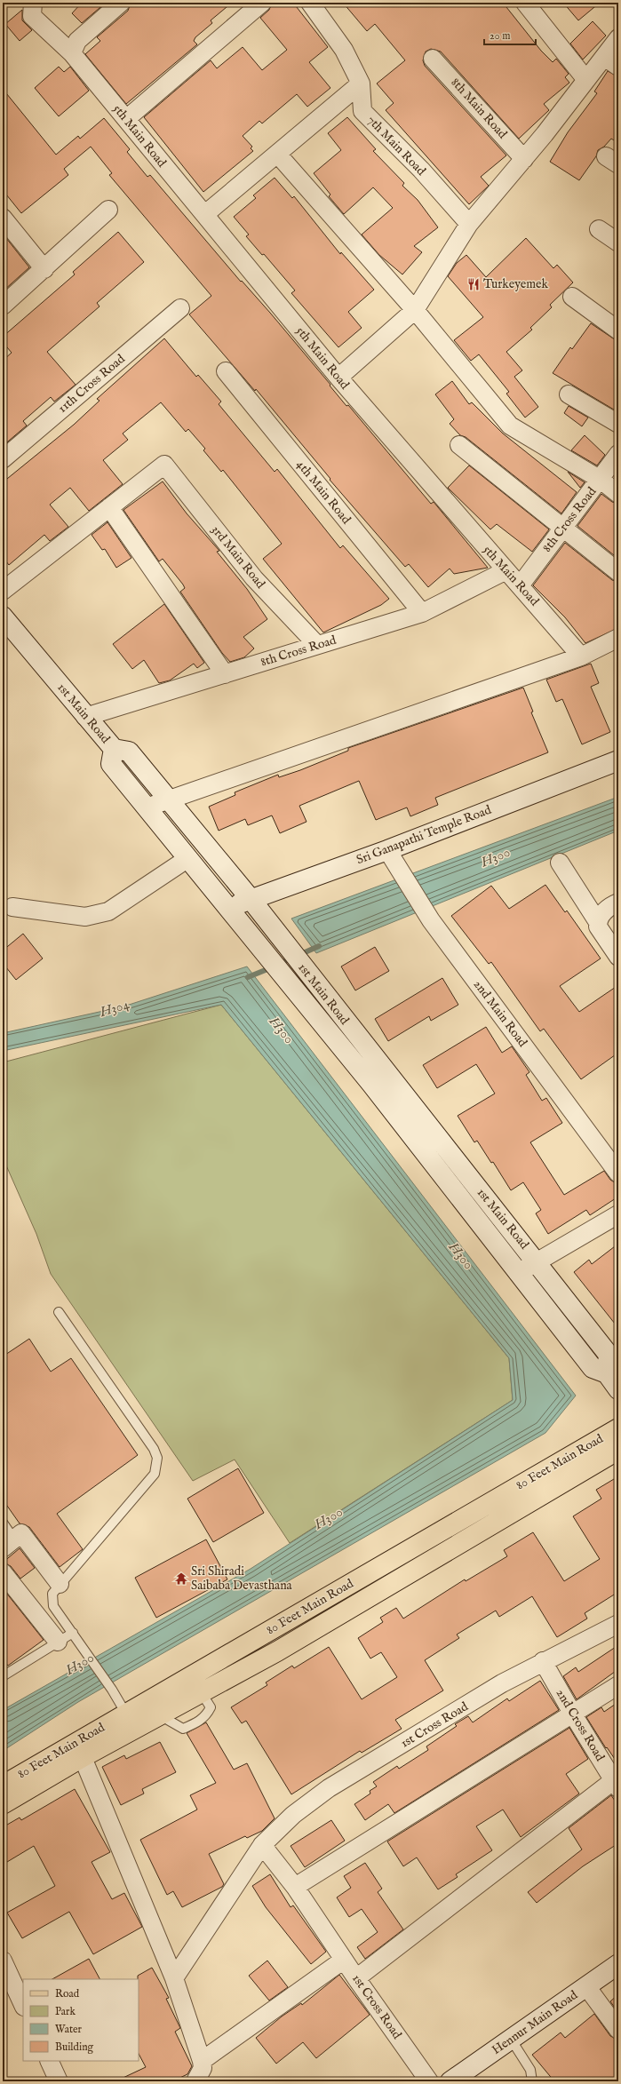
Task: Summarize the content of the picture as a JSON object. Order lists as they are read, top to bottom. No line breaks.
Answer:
{"streets":{"main road":["80 Feet Main Road"],"street":["8th Main Road","5th Main Road","7th Main Road","11th Cross Road","4th Main Road","8th Cross Road","3rd Main Road","1st Main Road","Sri Ganapathi Temple Road","2nd Main Road","1st Cross Road","2nd Cross Road","Hennur Main Road"]},"crossings":[["5th Main Road","8th Cross Road"],["4th Main Road","8th Cross Road"],["8th Cross Road","3rd Main Road"],["8th Cross Road","1st Main Road"],["1st Main Road","Sri Ganapathi Temple Road"],["Sri Ganapathi Temple Road","2nd Main Road"],["1st Cross Road","2nd Cross Road"]],"water":["H300","H304"],"places":{"restaurant":["Turkeyemek"],"temple":["Sri Shiradi Saibaba Devasthana"]},"legend":["Road","Park","Water","Building"],"scale_bar":"20 m"}
